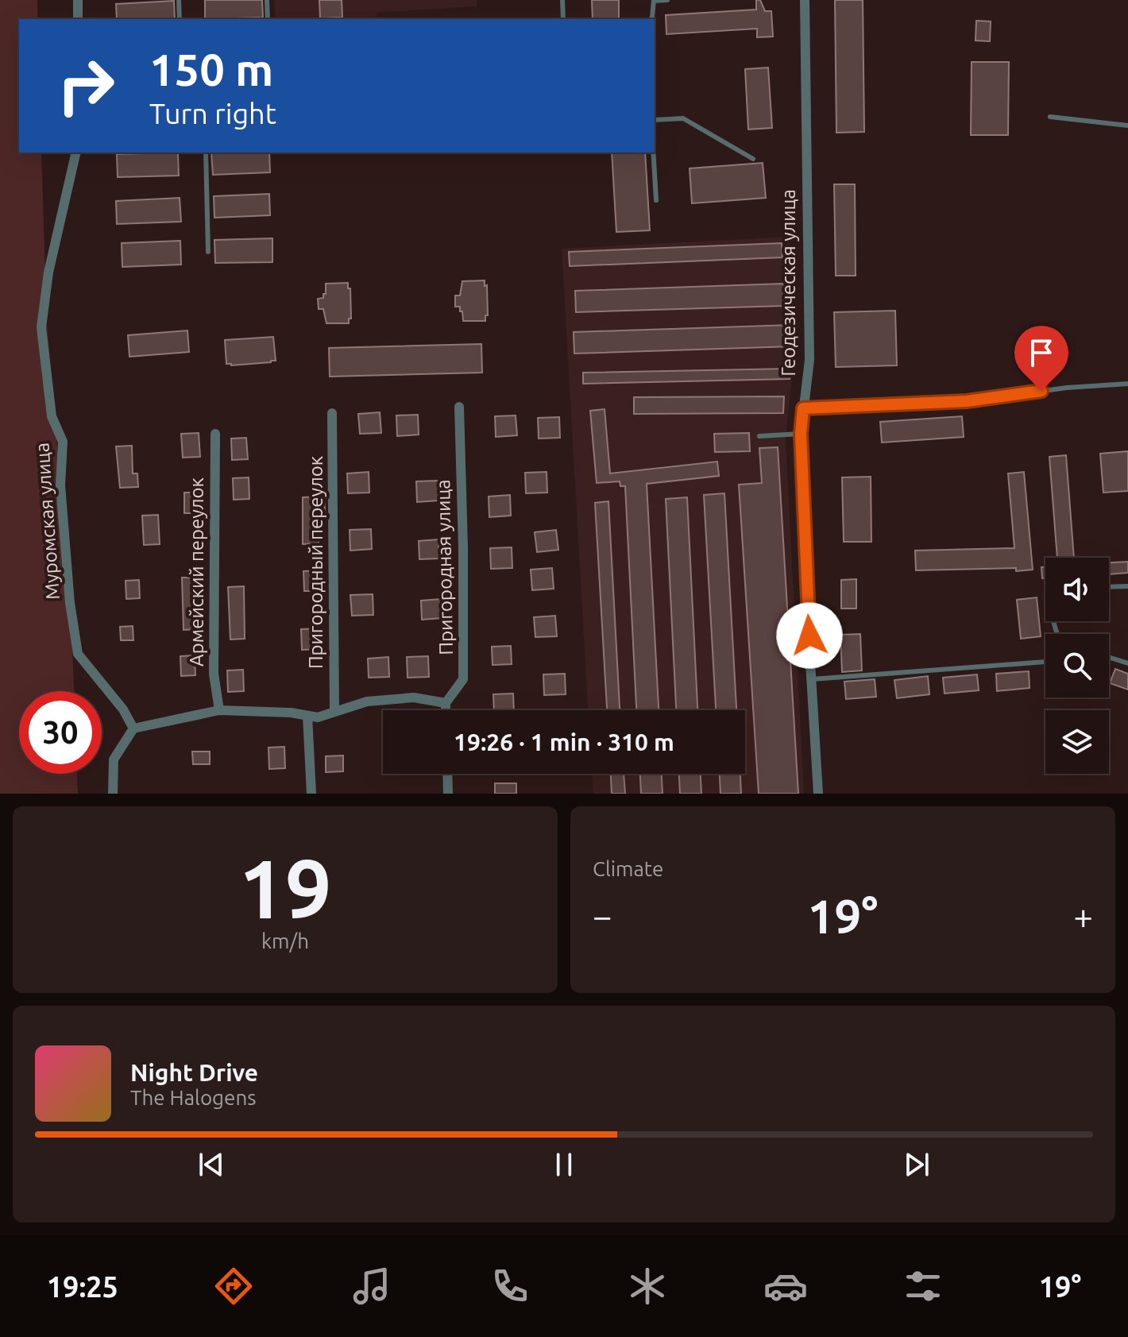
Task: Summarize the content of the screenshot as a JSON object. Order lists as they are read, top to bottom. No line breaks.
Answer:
{"streets":{"street":["Геодезическая улица","Муромская улица","Пригородный переулок","Пригородная улица","Армейский переулок"]},"page":{"turn":["150 m","Turn right"],"limit":"30","trip":"19:26 · 1 min · 310 m","tile":[["19","km/h"],"Climate"],"heat":["−","19°","+"],"song":["Night Drive","The Halogens"],"tabs":["19:25","19°"]}}
